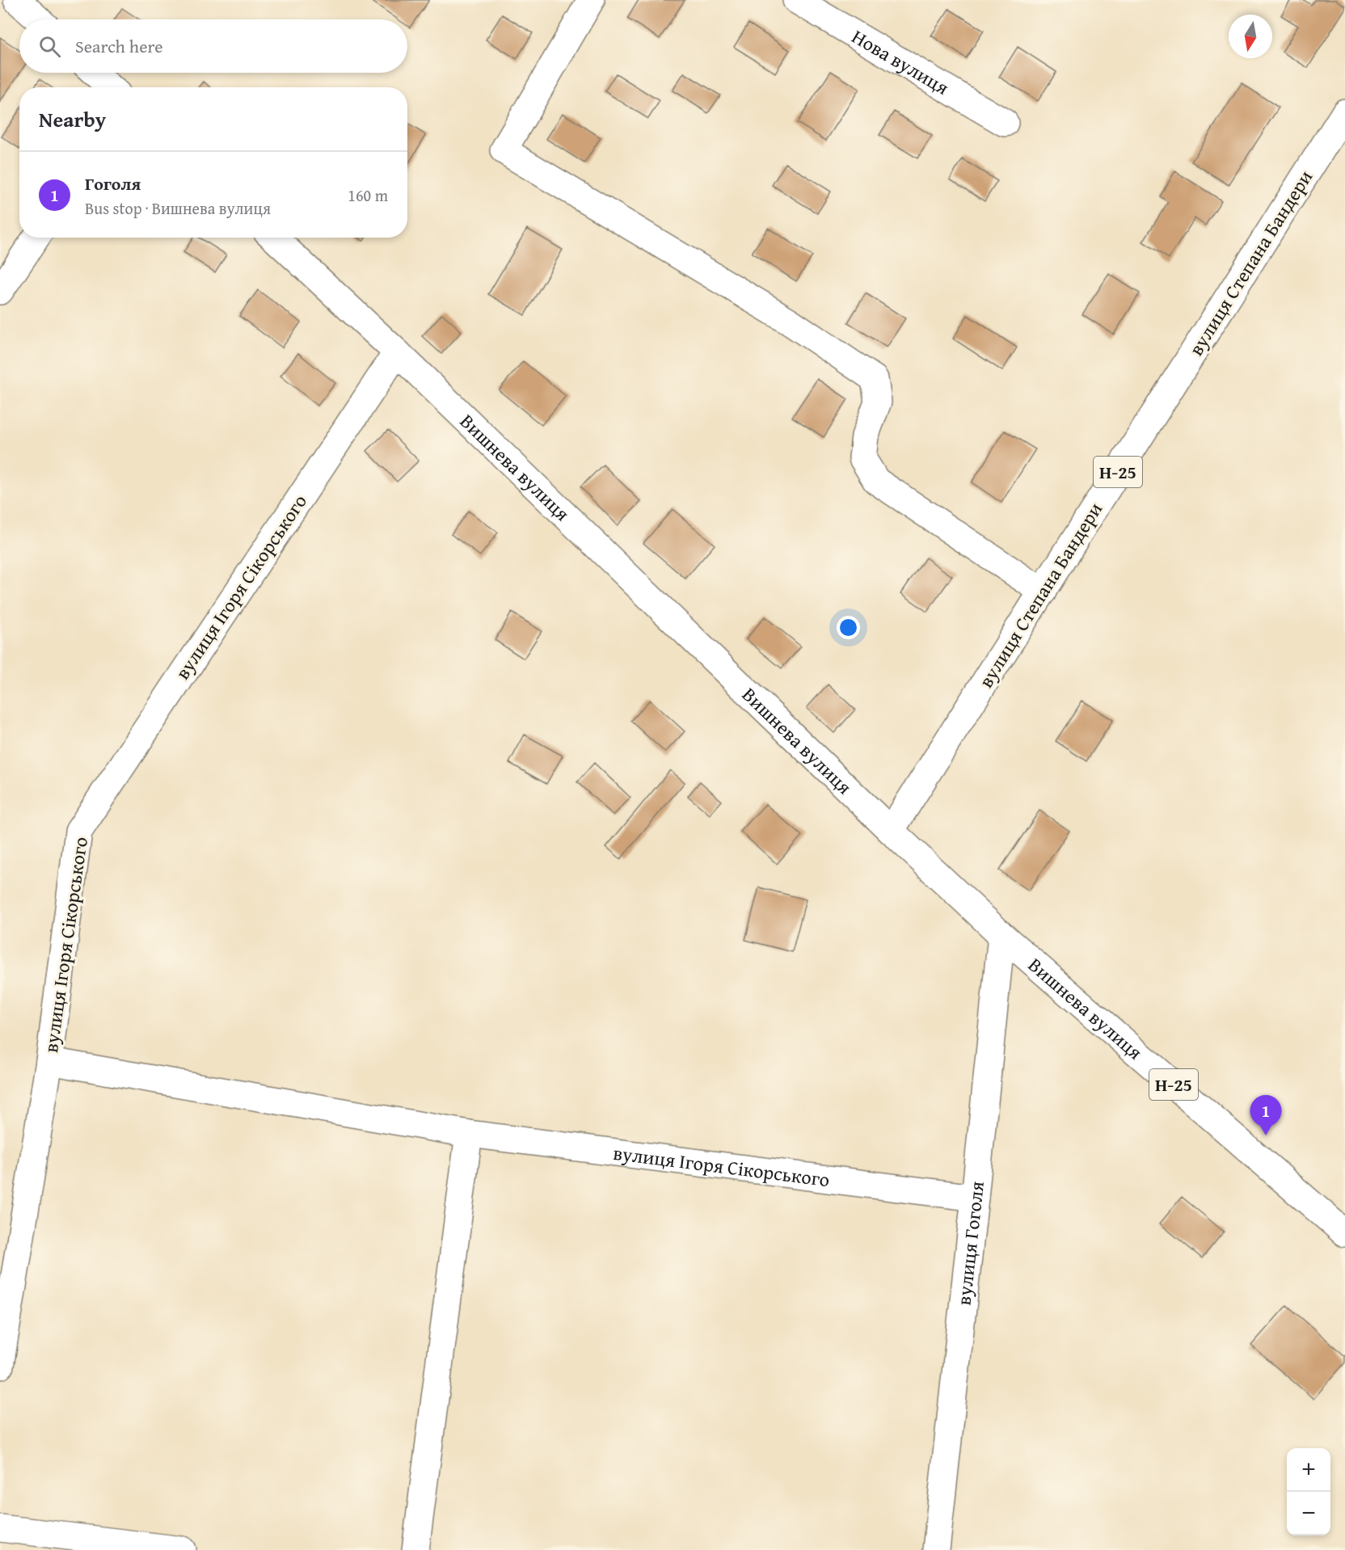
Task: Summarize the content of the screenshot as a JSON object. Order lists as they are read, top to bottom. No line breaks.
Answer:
{"streets":{"street":["Нова вулиця","вулиця Степана Бандери","Вишнева вулиця","Н-25","вулиця Ігоря Сікорського","вулиця Гоголя"]},"crossings":[["вулиця Степана Бандери","Вишнева вулиця"],["Вишнева вулиця","вулиця Ігоря Сікорського"],["Вишнева вулиця","вулиця Гоголя"],["вулиця Ігоря Сікорського","вулиця Гоголя"]],"north":"bottom","page":{"search":"Search here","heading":"Nearby","list":[{"mark":"1","name":"Гоголя","note":"Bus stop · Вишнева вулиця","value":"160 m"}],"pins":"1","map_buttons":["+","−"]}}
